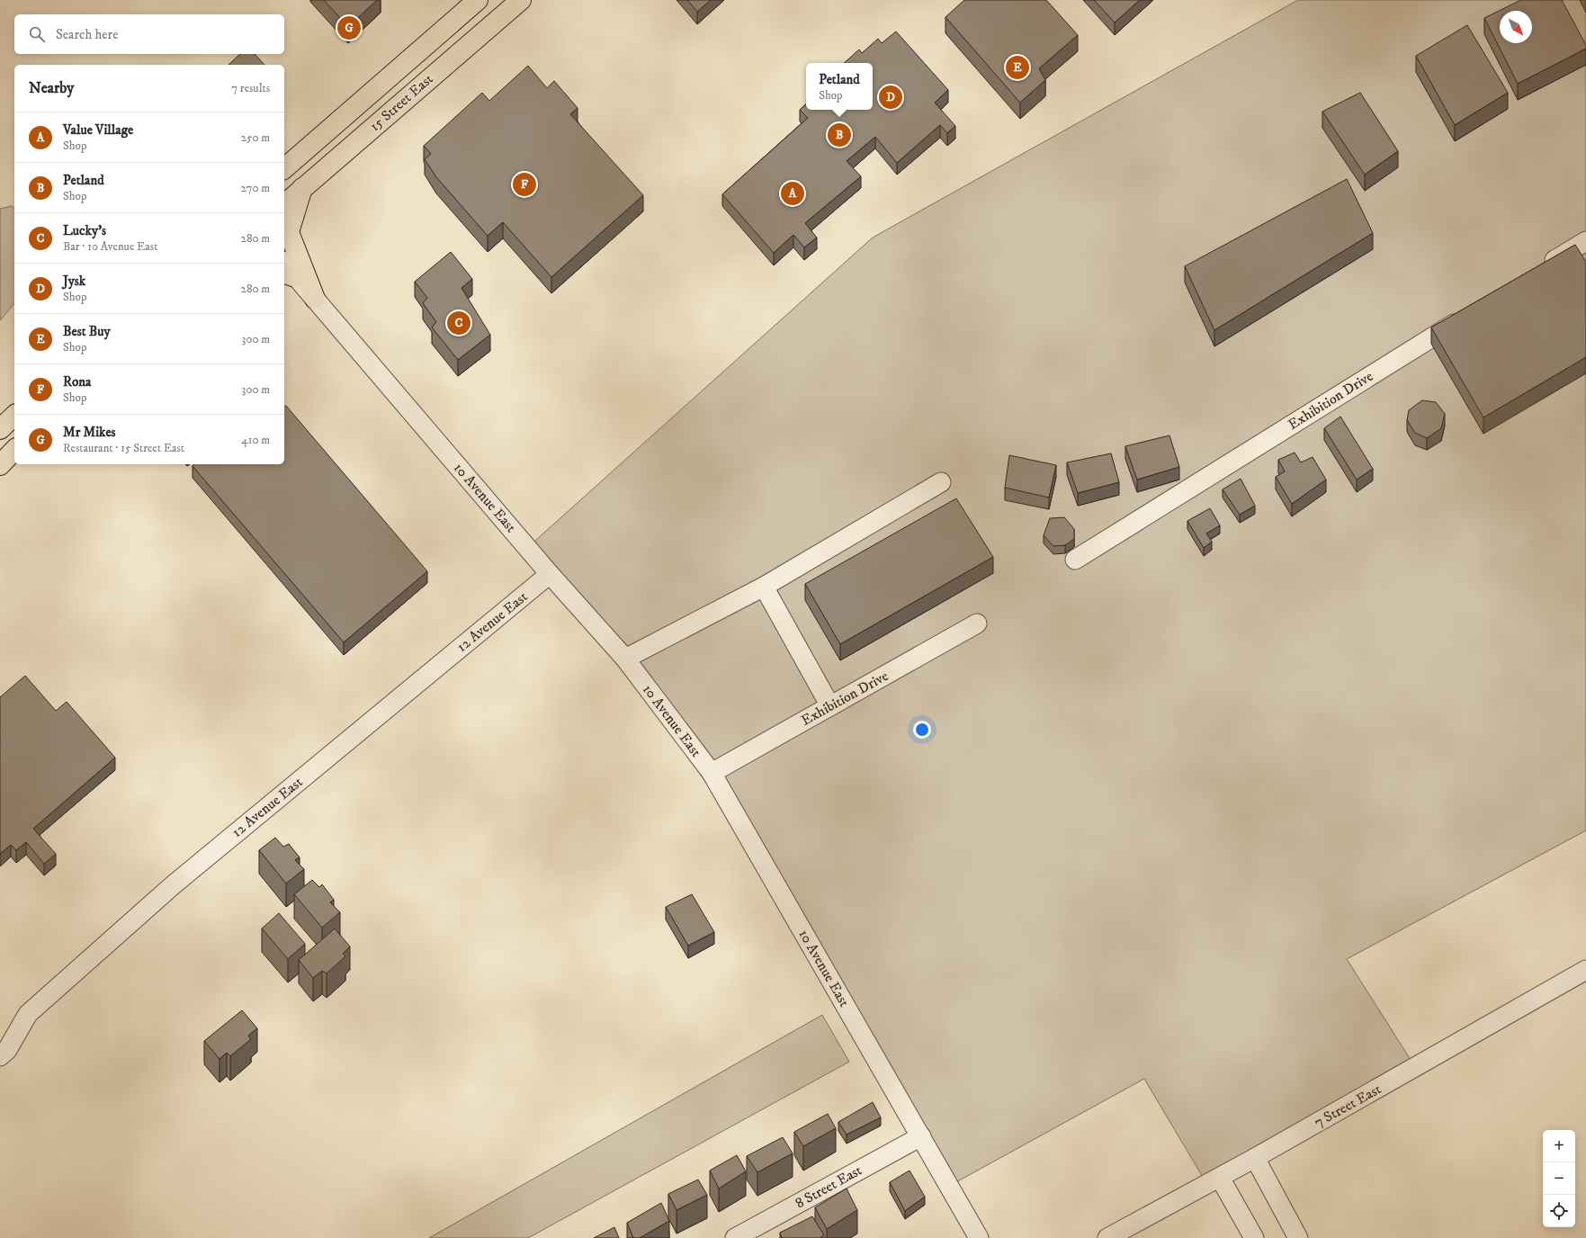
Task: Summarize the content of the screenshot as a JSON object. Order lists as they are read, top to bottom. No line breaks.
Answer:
{"streets":{"main road":["15 Street East"],"street":["Exhibition Drive","10 Avenue East","12 Avenue East","7 Street East","8 Street East"]},"crossings":[["Exhibition Drive","10 Avenue East"],["10 Avenue East","12 Avenue East"],["10 Avenue East","8 Street East"]],"north":"bottom right","page":{"pins":["G","E","D","B","F","A","C"],"search":"Search here","popup":["Petland","Shop"],"heading":["Nearby","7 results"],"list":[{"mark":"A","name":"Value Village","note":"Shop","value":"250 m"},{"mark":"B","name":"Petland","note":"Shop","value":"270 m"},{"mark":"C","name":"Lucky's","note":"Bar · 10 Avenue East","value":"280 m"},{"mark":"D","name":"Jysk","note":"Shop","value":"280 m"},{"mark":"E","name":"Best Buy","note":"Shop","value":"300 m"},{"mark":"F","name":"Rona","note":"Shop","value":"300 m"},{"mark":"G","name":"Mr Mikes","note":"Restaurant · 15 Street East","value":"410 m"}],"map_buttons":["+","−"]}}
